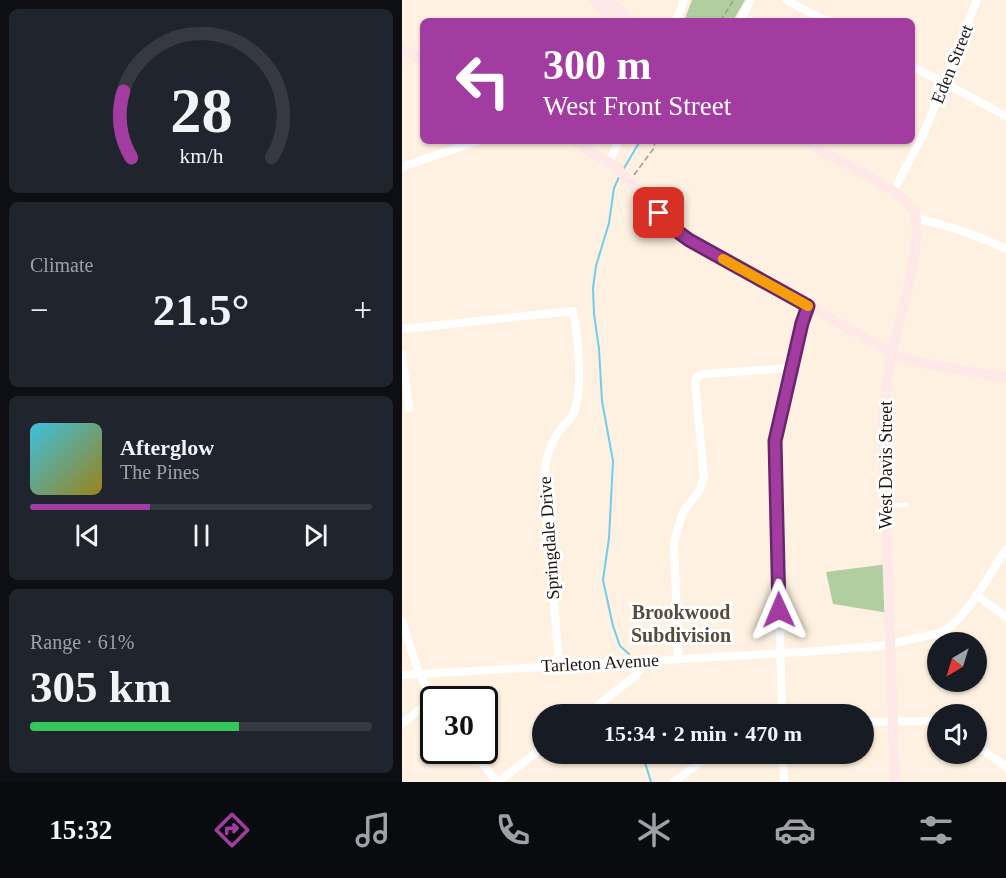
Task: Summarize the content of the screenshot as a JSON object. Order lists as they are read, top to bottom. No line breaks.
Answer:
{"streets":{"street":["Eden Street","West Davis Street","Springdale Drive","Tarleton Avenue"]},"crossings":[["West Davis Street","Tarleton Avenue"],["Springdale Drive","Tarleton Avenue"]],"districts":["Brookwood Subdivision"],"north":"bottom left","page":{"turn":["300 m","West Front Street"],"tile":["Climate",["Range · 61%","305 km"]],"heat":["−","21.5°","+"],"song":["Afterglow","The Pines"],"limit":"30","trip":"15:34 · 2 min · 470 m","tabs":"15:32","gauge":["28","km/h"]}}
